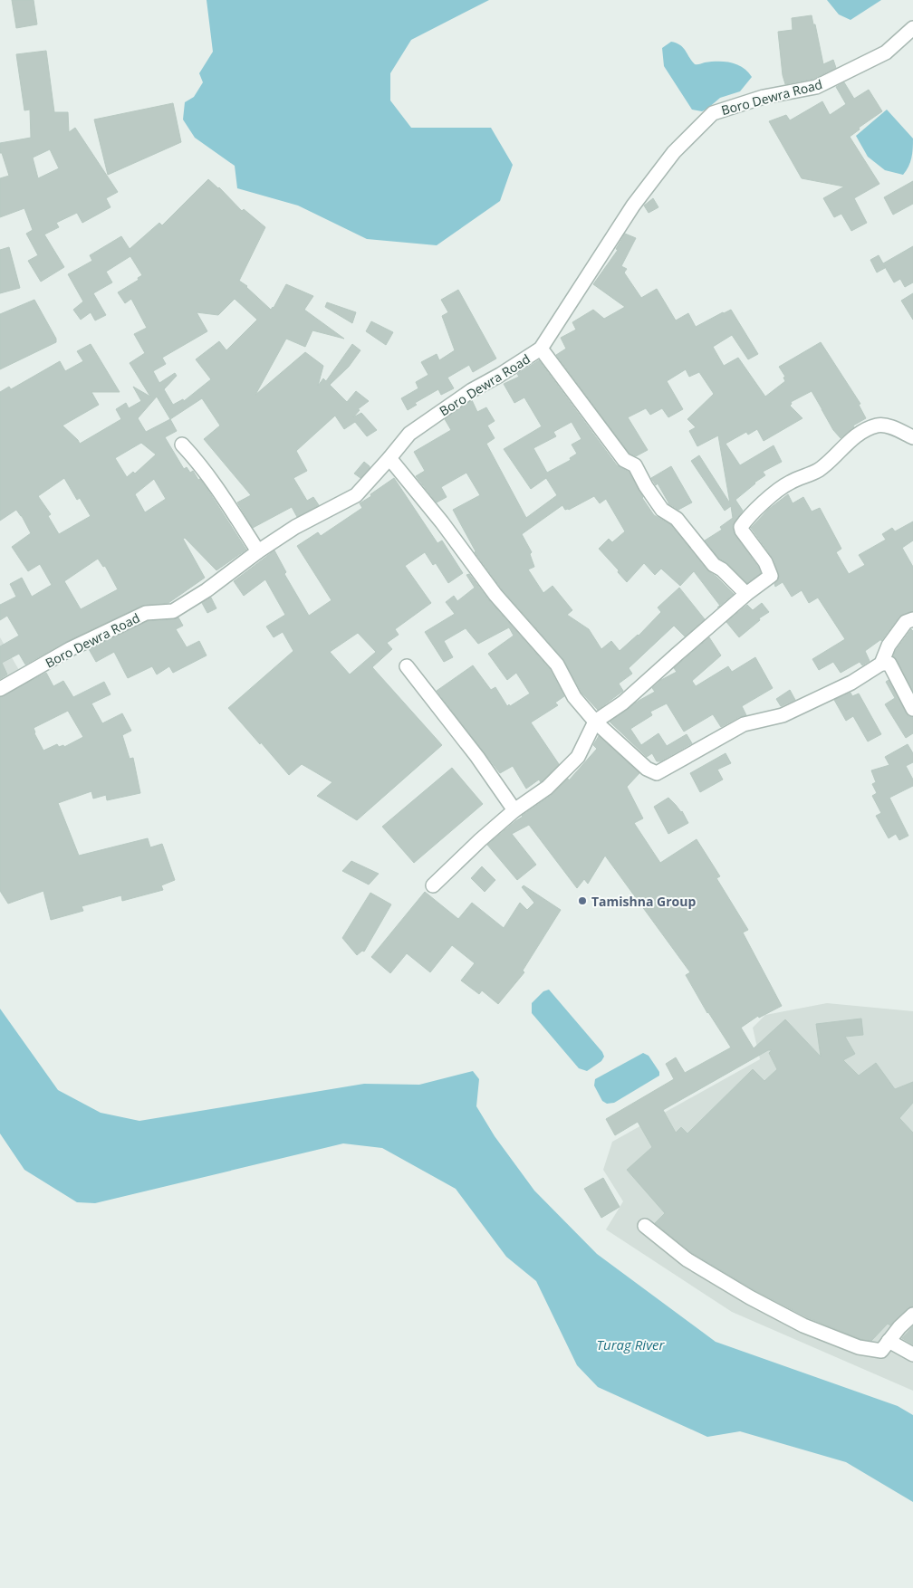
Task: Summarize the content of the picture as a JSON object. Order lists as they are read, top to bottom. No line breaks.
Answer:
{"streets":{"street":["Boro Dewra Road"]},"water":["Turag River"],"places":["Tamishna Group"]}
